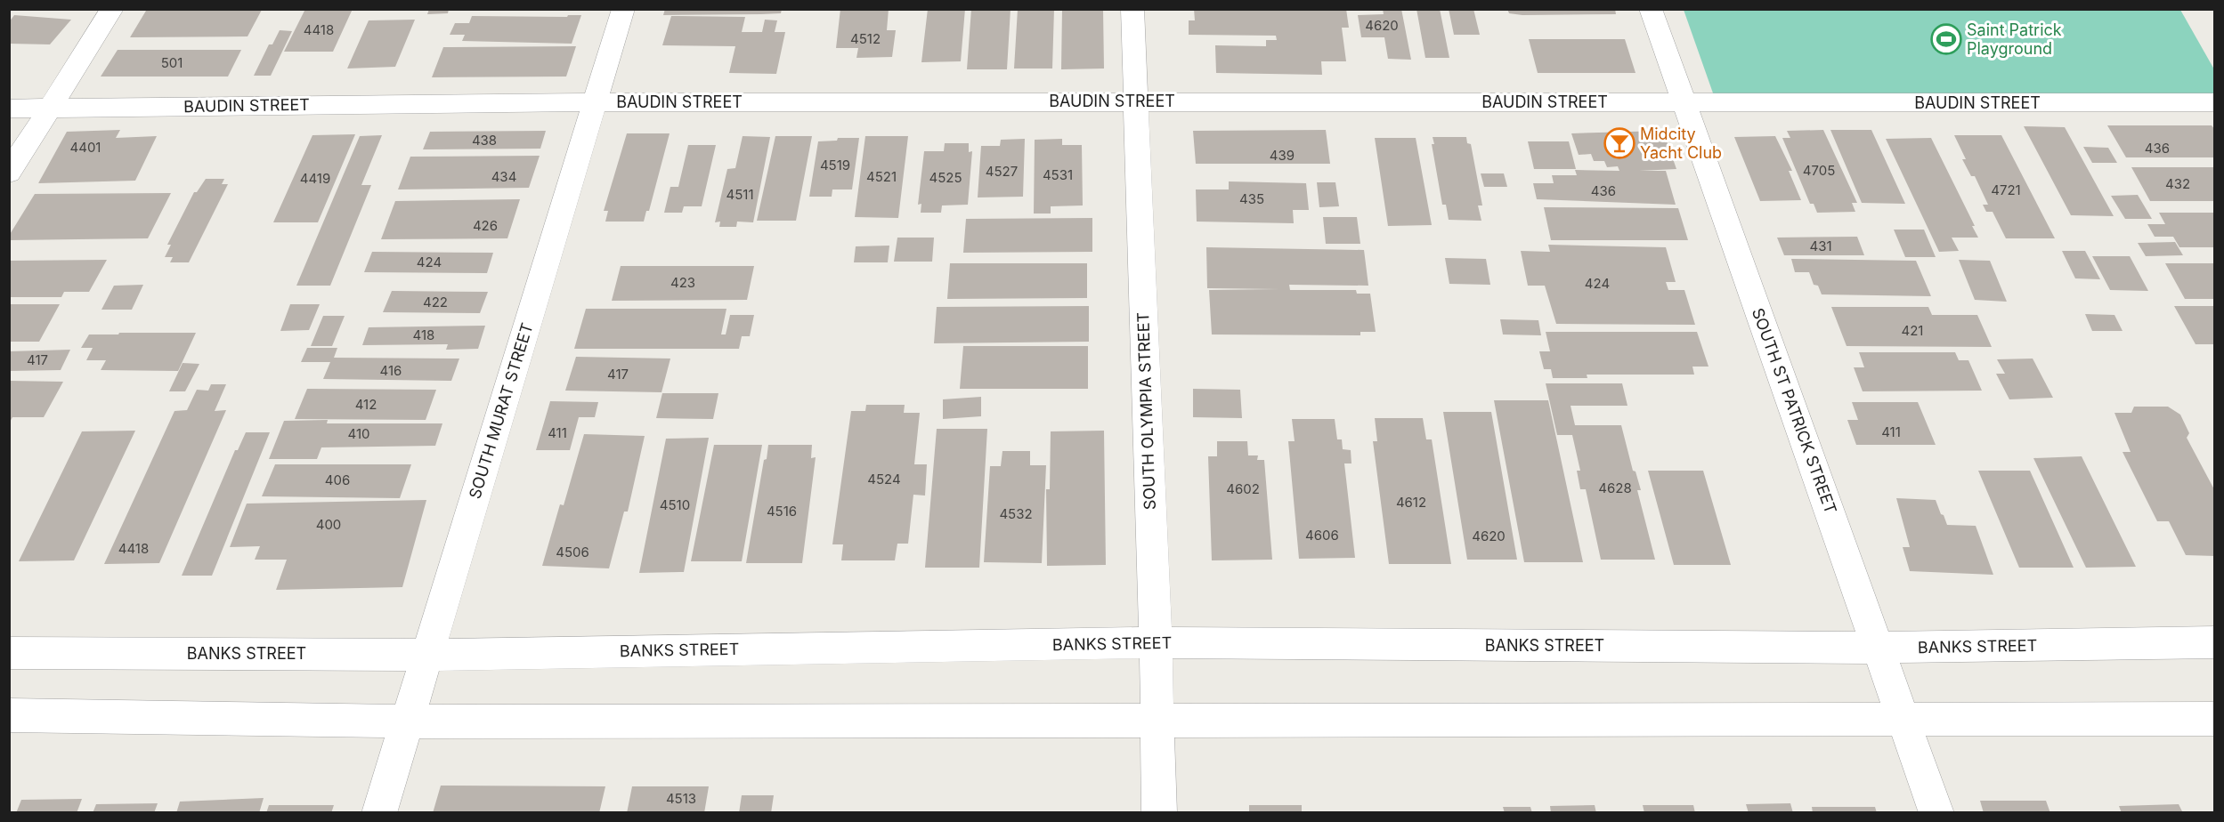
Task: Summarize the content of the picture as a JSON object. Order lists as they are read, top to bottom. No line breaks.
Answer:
{"streets":{"street":["BAUDIN STREET","SOUTH MURAT STREET","SOUTH OLYMPIA STREET","SOUTH ST PATRICK STREET","BANKS STREET"]},"crossings":[["BAUDIN STREET","SOUTH MURAT STREET"],["BAUDIN STREET","SOUTH OLYMPIA STREET"],["BAUDIN STREET","SOUTH ST PATRICK STREET"],["SOUTH MURAT STREET","BANKS STREET"],["SOUTH OLYMPIA STREET","BANKS STREET"],["SOUTH ST PATRICK STREET","BANKS STREET"]],"places":{"sports":["Saint Patrick Playground"],"bar":["Midcity Yacht Club"]},"house_numbers":["4620","4418","4512","501","438","4401","436","439","4519","4705","4527","4531","434","4521","4525","4419","432","4721","436","4511","435","426","431","424","423","424","422","421","418","417","416","417","412","411","411","410","4524","406","4628","4602","4612","4510","4516","4532","400","4606","4620","4418","4506","4513"]}
